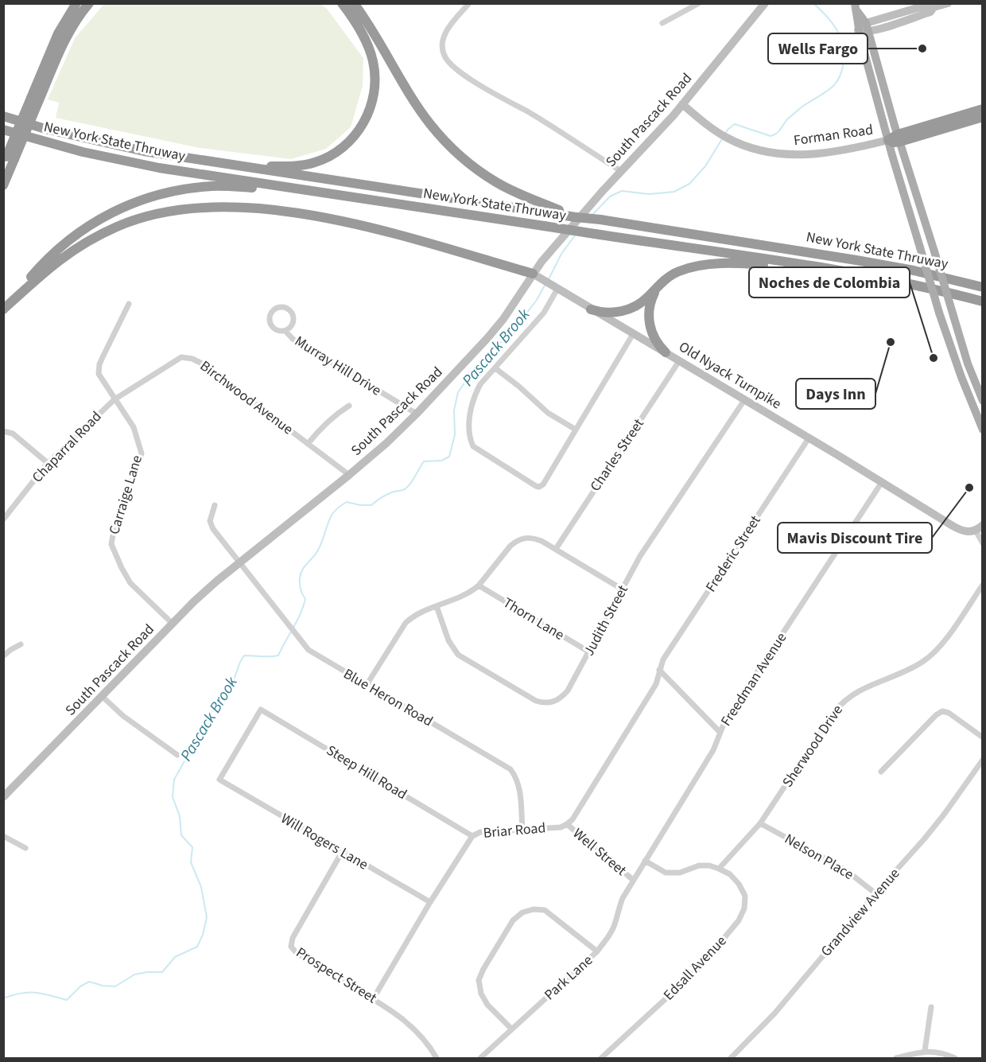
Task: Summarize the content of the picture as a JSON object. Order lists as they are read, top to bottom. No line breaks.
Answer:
{"streets":{"highway":["New York State Thruway"],"street":["South Pascack Road","Forman Road","Murray Hill Drive","Old Nyack Turnpike","Birchwood Avenue","Chaparral Road","Charles Street","Carraige Lane","Frederic Street","Thorn Lane","Judith Street","Freedman Avenue","Blue Heron Road","Sherwood Drive","Steep Hill Road","Briar Road","Will Rogers Lane","Well Street","Nelson Place","Grandview Avenue","Edsall Avenue","Prospect Street","Park Lane"]},"crossings":[["South Pascack Road","Forman Road"],["South Pascack Road","Murray Hill Drive"],["South Pascack Road","Old Nyack Turnpike"],["South Pascack Road","Birchwood Avenue"],["South Pascack Road","Carraige Lane"],["South Pascack Road","Blue Heron Road"],["Old Nyack Turnpike","Charles Street"],["Old Nyack Turnpike","Frederic Street"],["Old Nyack Turnpike","Judith Street"],["Old Nyack Turnpike","Freedman Avenue"],["Birchwood Avenue","Chaparral Road"],["Birchwood Avenue","Carraige Lane"],["Chaparral Road","Carraige Lane"],["Thorn Lane","Judith Street"],["Freedman Avenue","Well Street"],["Freedman Avenue","Park Lane"],["Blue Heron Road","Briar Road"],["Sherwood Drive","Nelson Place"],["Sherwood Drive","Edsall Avenue"],["Steep Hill Road","Briar Road"],["Steep Hill Road","Will Rogers Lane"],["Briar Road","Will Rogers Lane"],["Briar Road","Well Street"],["Briar Road","Prospect Street"],["Will Rogers Lane","Prospect Street"],["Well Street","Park Lane"],["Nelson Place","Grandview Avenue"]],"water":["Pascack Brook"],"places":["Wells Fargo","Days Inn","Noches de Colombia","Mavis Discount Tire"]}
